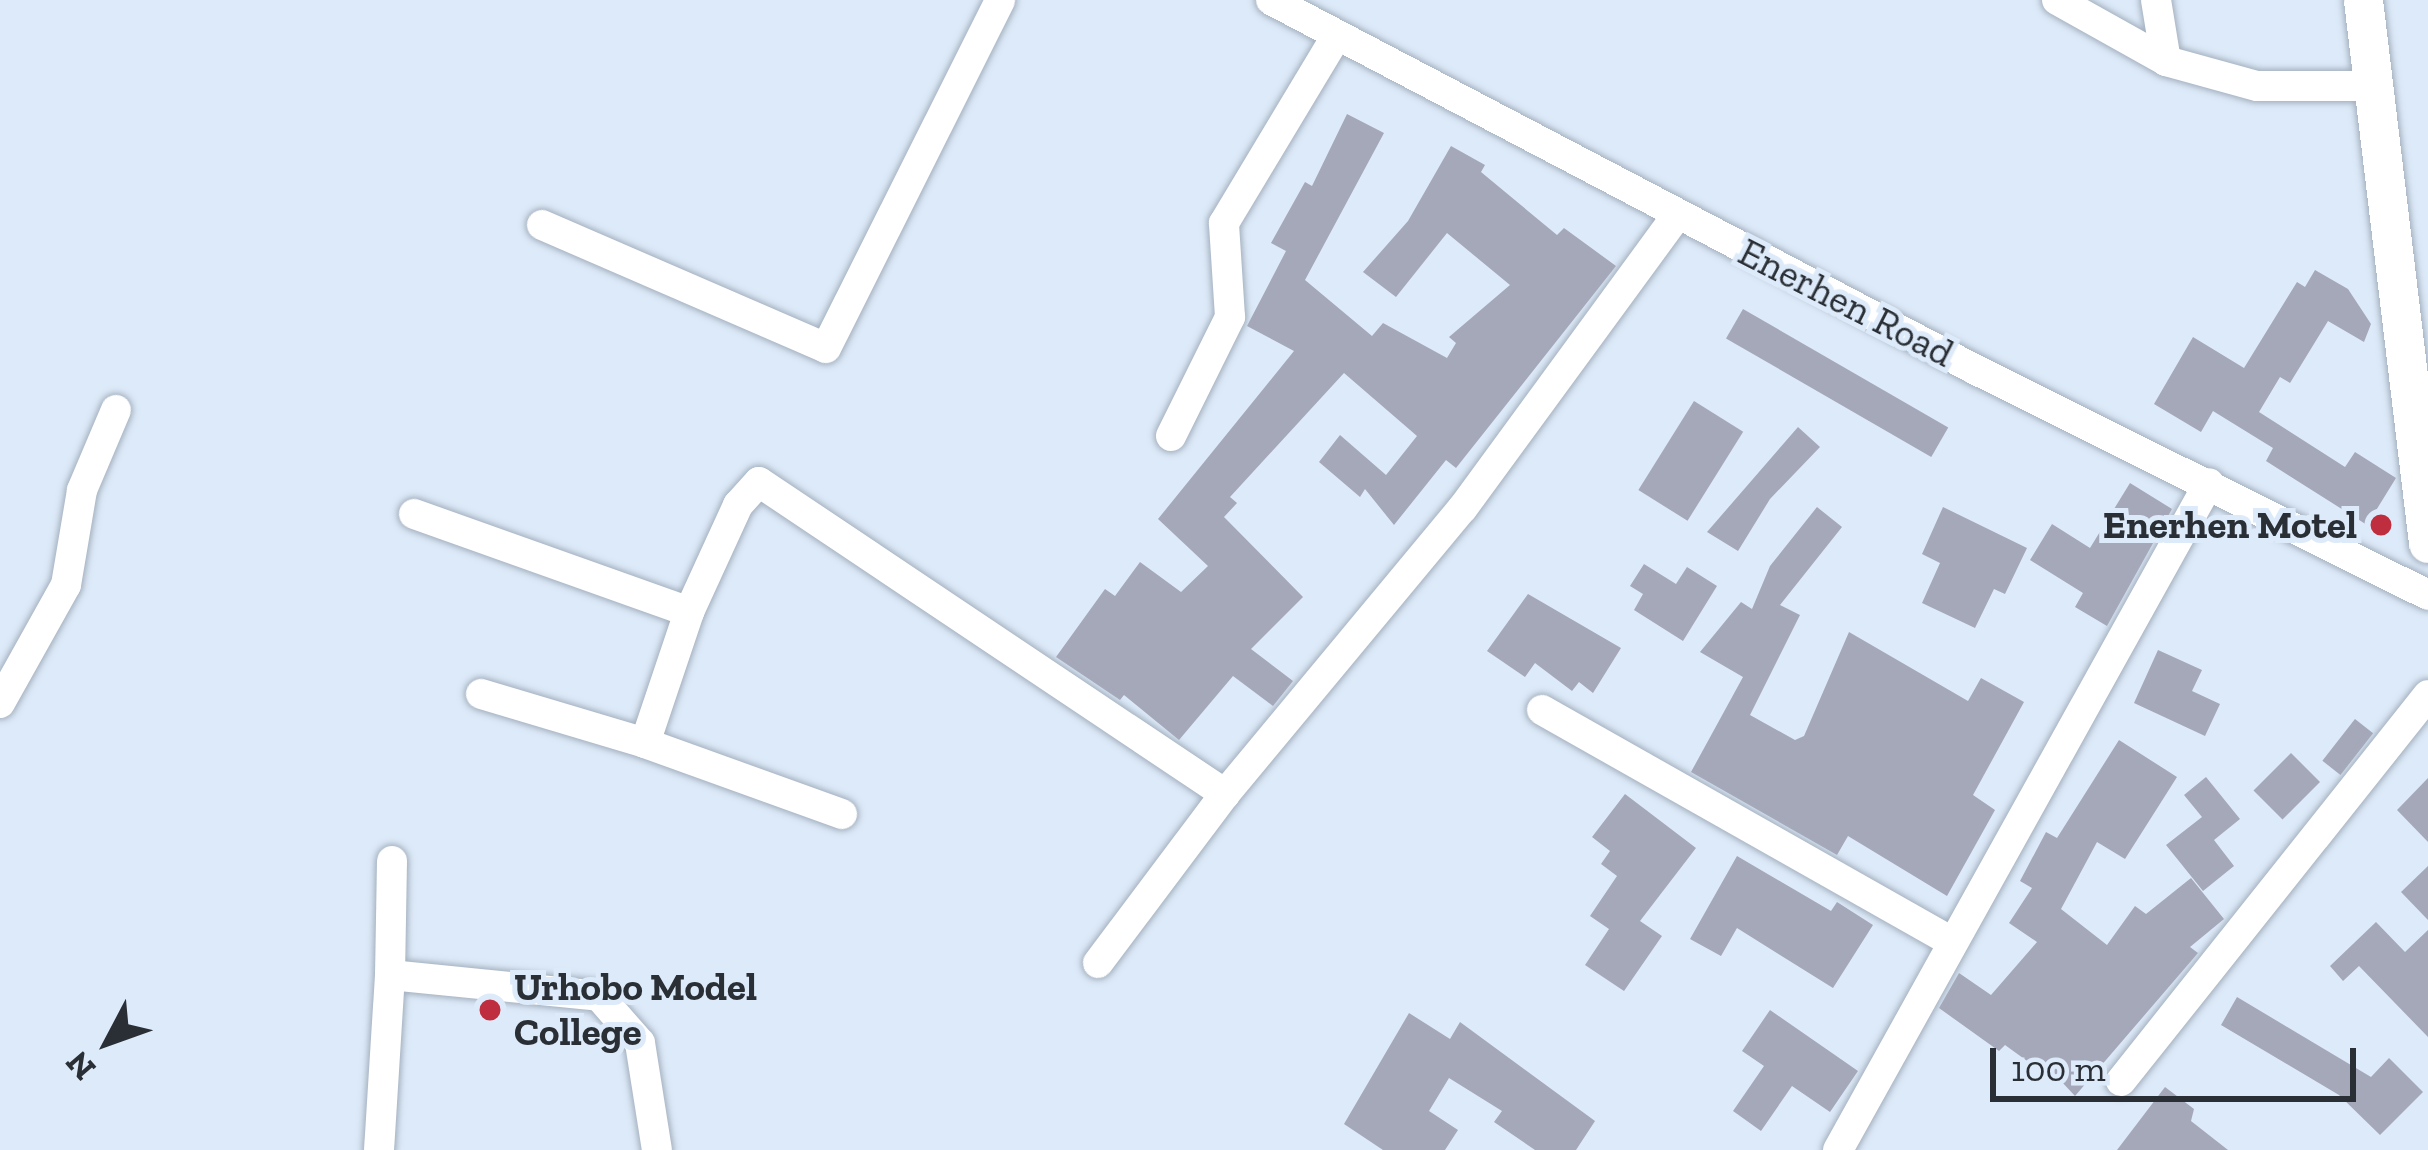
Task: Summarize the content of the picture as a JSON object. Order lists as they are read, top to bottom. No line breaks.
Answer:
{"streets":{"street":["Enerhen Road"]},"places":["Enerhen Motel","Urhobo Model College"],"scale_bar":"100 m","north":"bottom left"}
